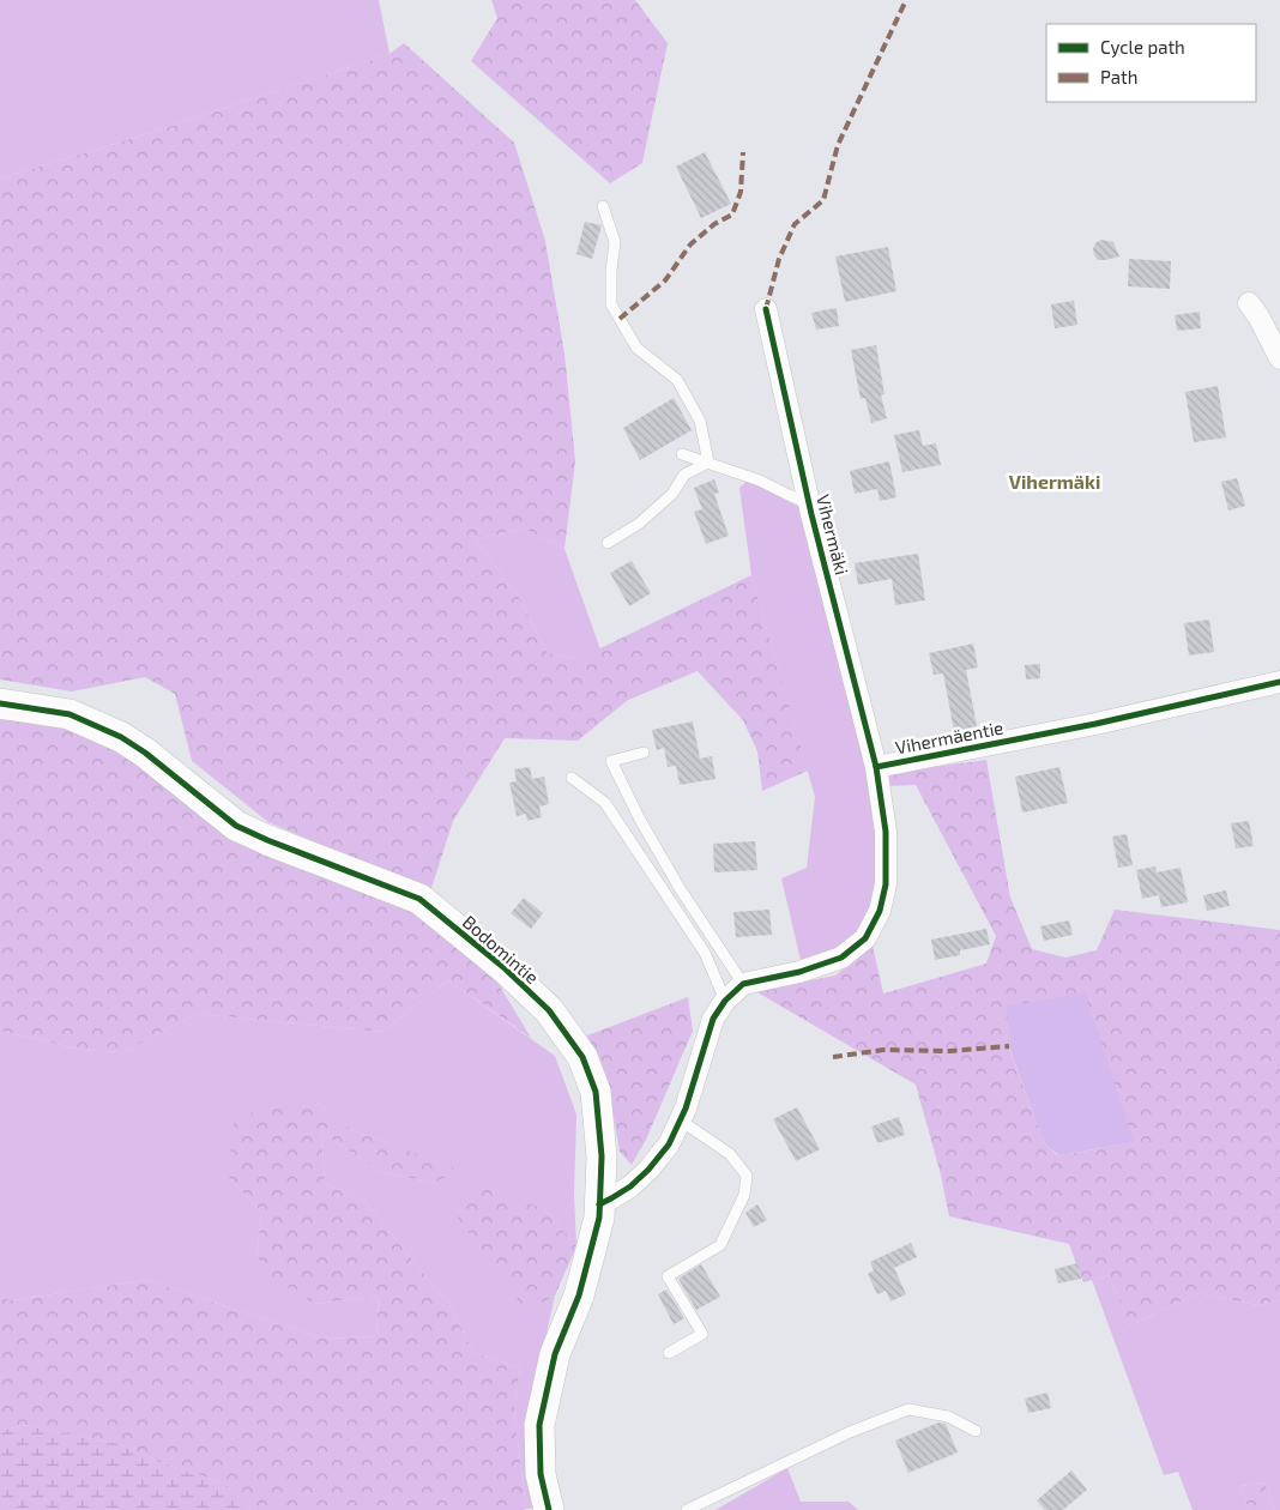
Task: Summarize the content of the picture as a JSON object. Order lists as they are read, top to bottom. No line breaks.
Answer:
{"streets":{"street":["Vihermäki","Vihermäentie","Bodomintie"]},"crossings":[["Vihermäki","Vihermäentie"]],"districts":["Vihermäki"],"legend":["Cycle path","Path"]}
